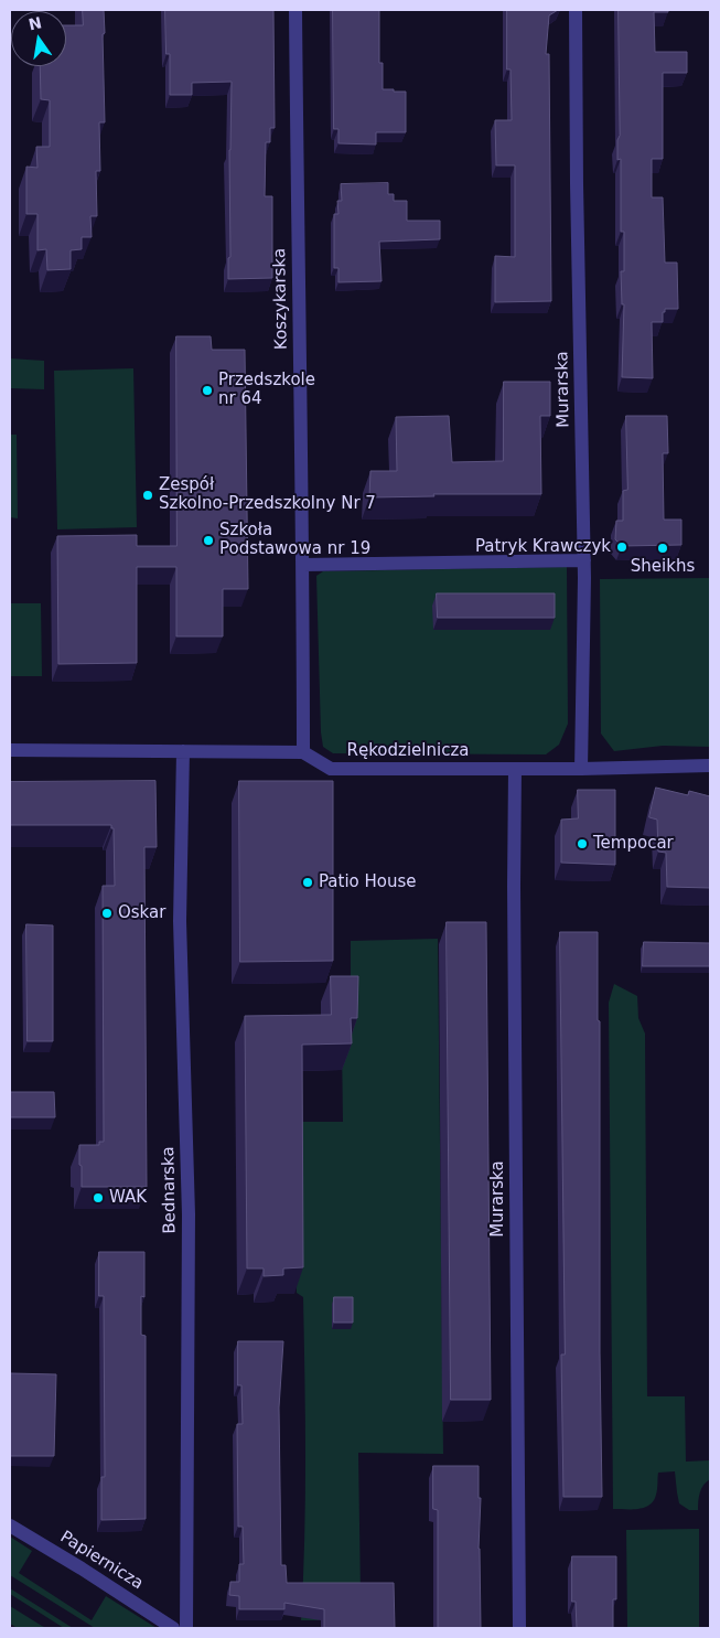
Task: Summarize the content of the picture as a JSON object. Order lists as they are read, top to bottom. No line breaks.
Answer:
{"streets":{"street":["Koszykarska","Murarska","Rękodzielnicza","Bednarska","Papiernicza"]},"crossings":[["Koszykarska","Rękodzielnicza"],["Murarska","Rękodzielnicza"]],"places":["Przedszkole nr 64","Zespół Szkolno-Przedszkolny Nr 7","Szkoła Podstawowa nr 19","Patryk Krawczyk","Sheikhs","Tempocar","Patio House","Oskar","WAK"],"north":"top"}
